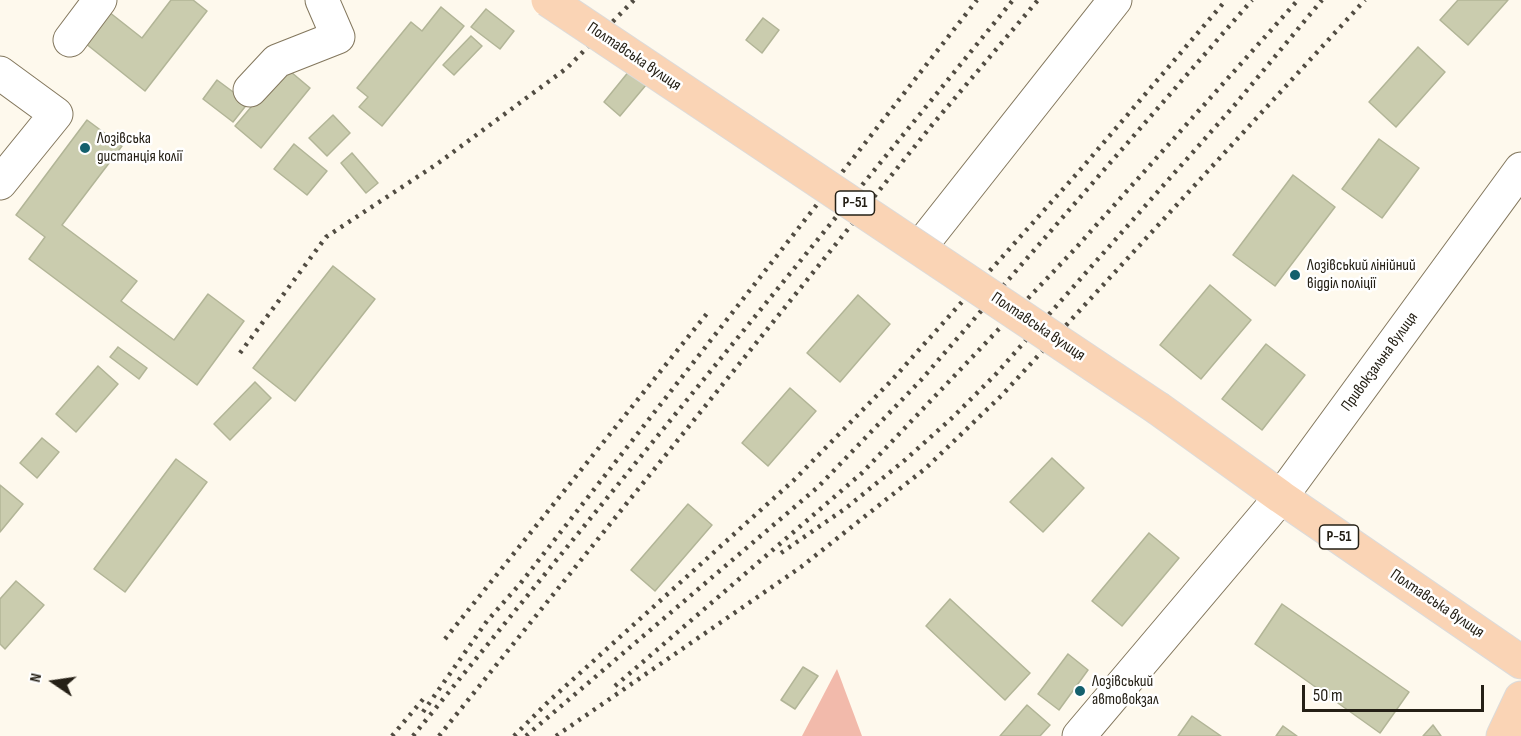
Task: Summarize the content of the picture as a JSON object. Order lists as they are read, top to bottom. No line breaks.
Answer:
{"streets":{"main road":["Полтавська вулиця","Р-51"],"street":["Привокзальна вулиця"]},"crossings":[["Полтавська вулиця","Привокзальна вулиця"]],"places":["Лозівська дистанція колії","Лозівський лінійний відділ поліції","Лозівський автовокзал"],"scale_bar":"50 m","north":"left"}
